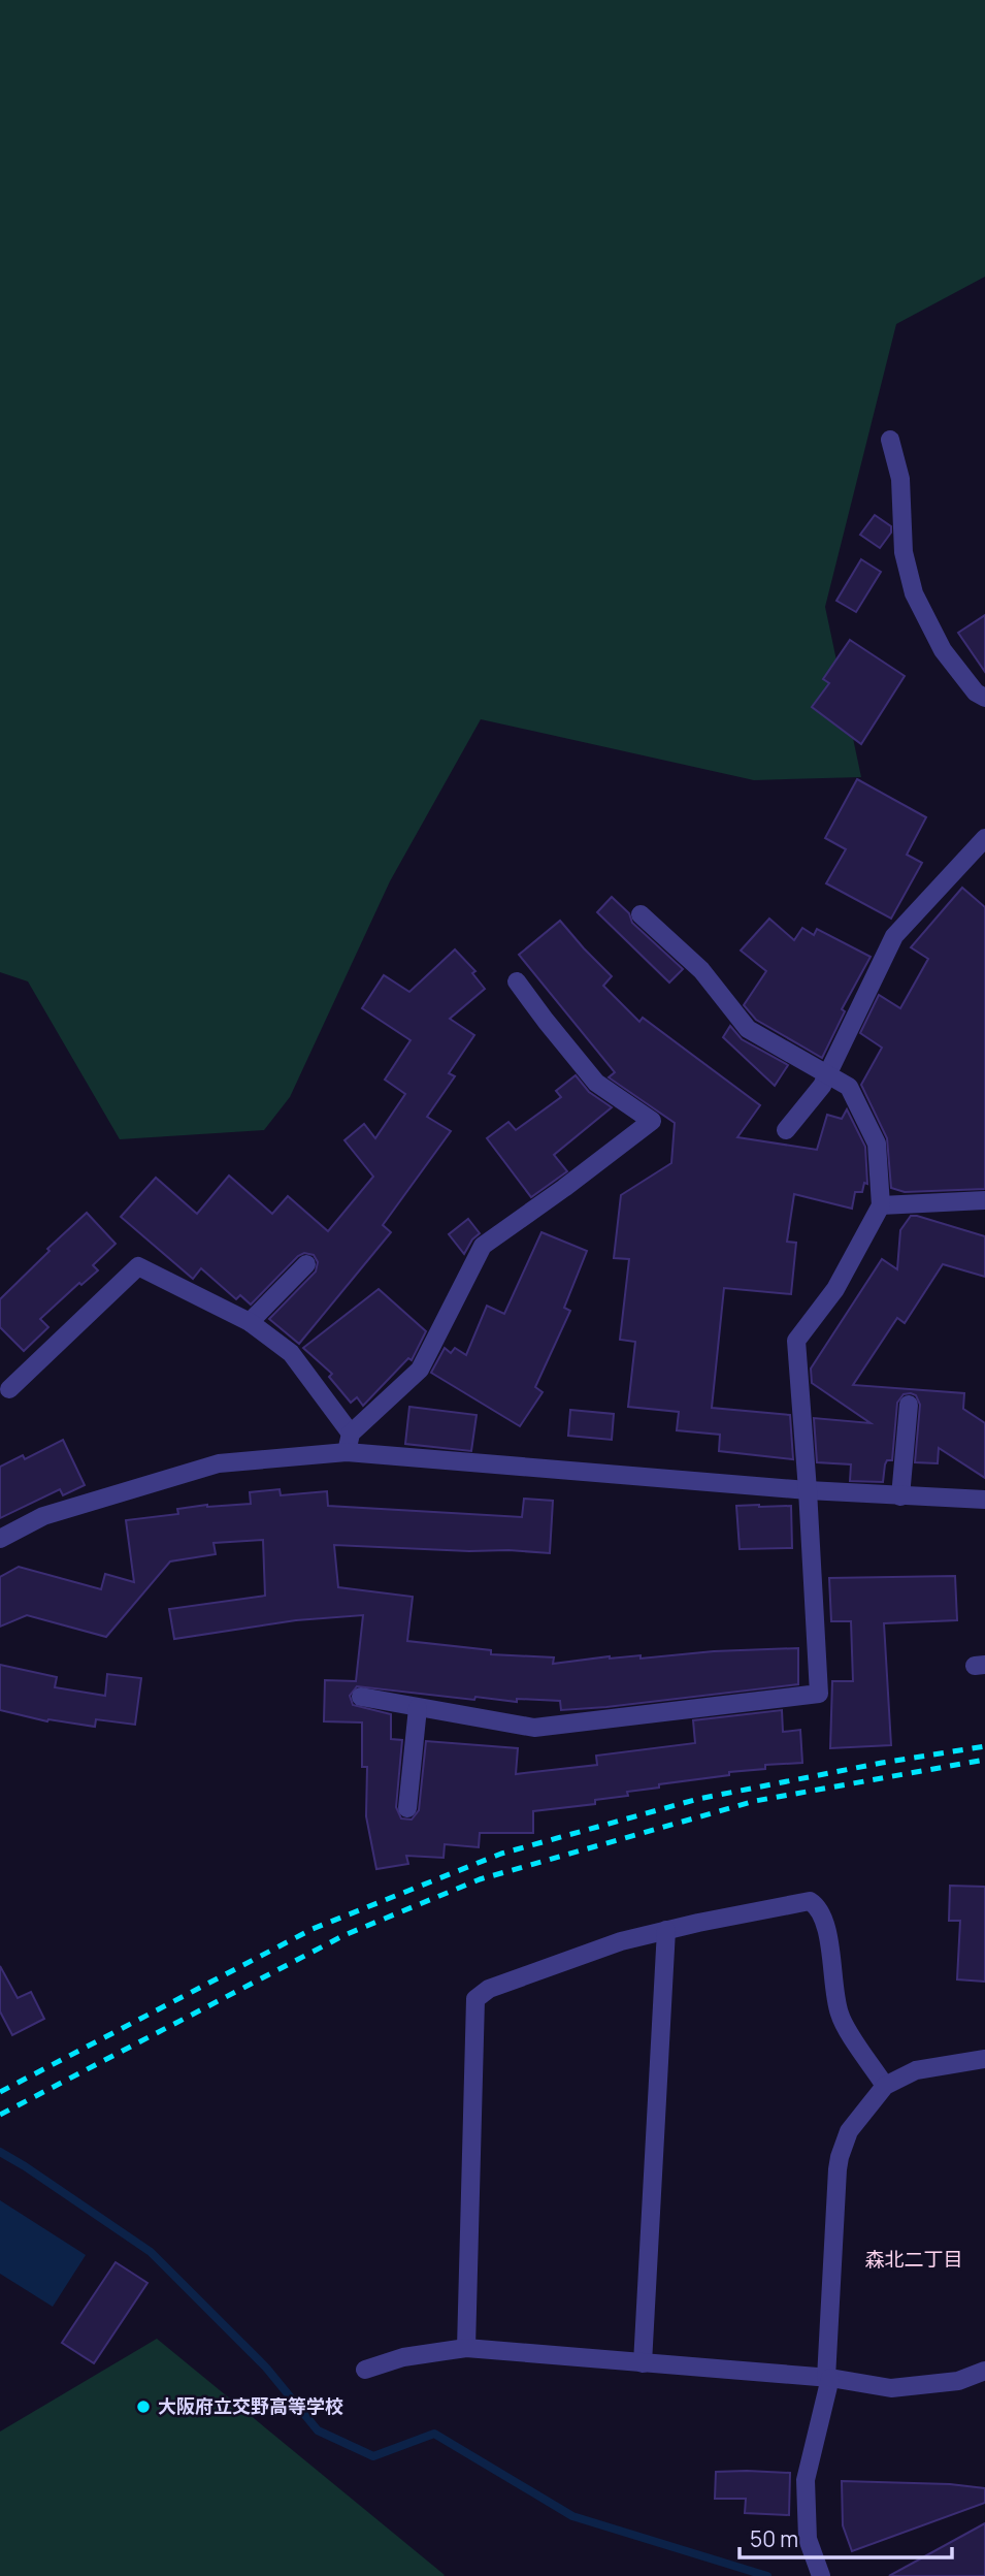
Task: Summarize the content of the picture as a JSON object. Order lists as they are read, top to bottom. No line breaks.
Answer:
{"districts":["森北二丁目"],"places":["大阪府立交野高等学校"],"scale_bar":"50 m"}
